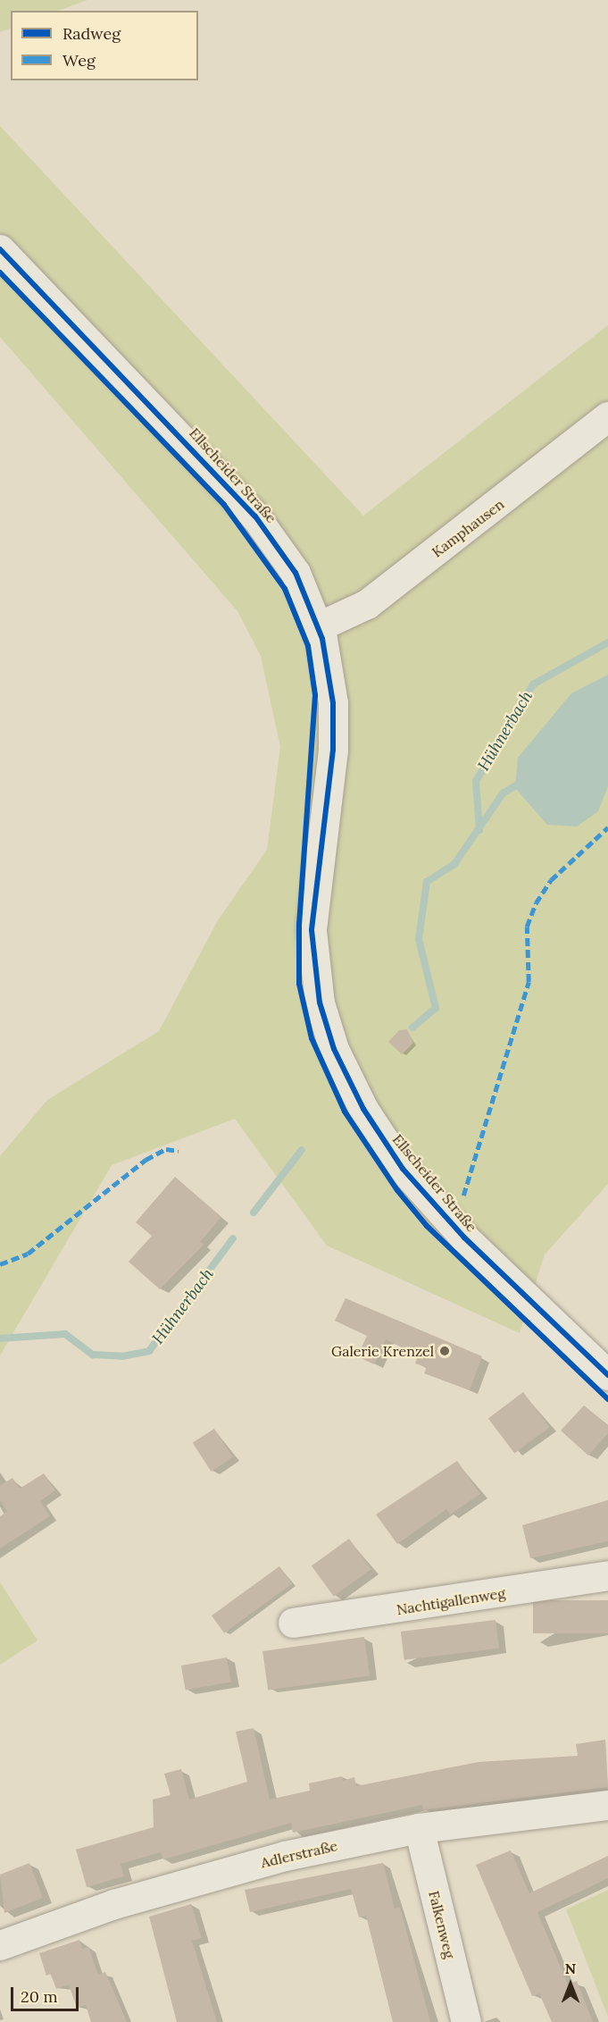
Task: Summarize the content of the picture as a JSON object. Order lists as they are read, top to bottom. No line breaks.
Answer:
{"streets":{"street":["Ellscheider Straße","Kamphausen","Nachtigallenweg","Adlerstraße","Falkenweg"]},"crossings":[["Ellscheider Straße","Kamphausen"],["Adlerstraße","Falkenweg"]],"water":["Hühnerbach"],"places":["Galerie Krenzel"],"legend":["Radweg","Weg"],"scale_bar":"20 m","north":"top"}
